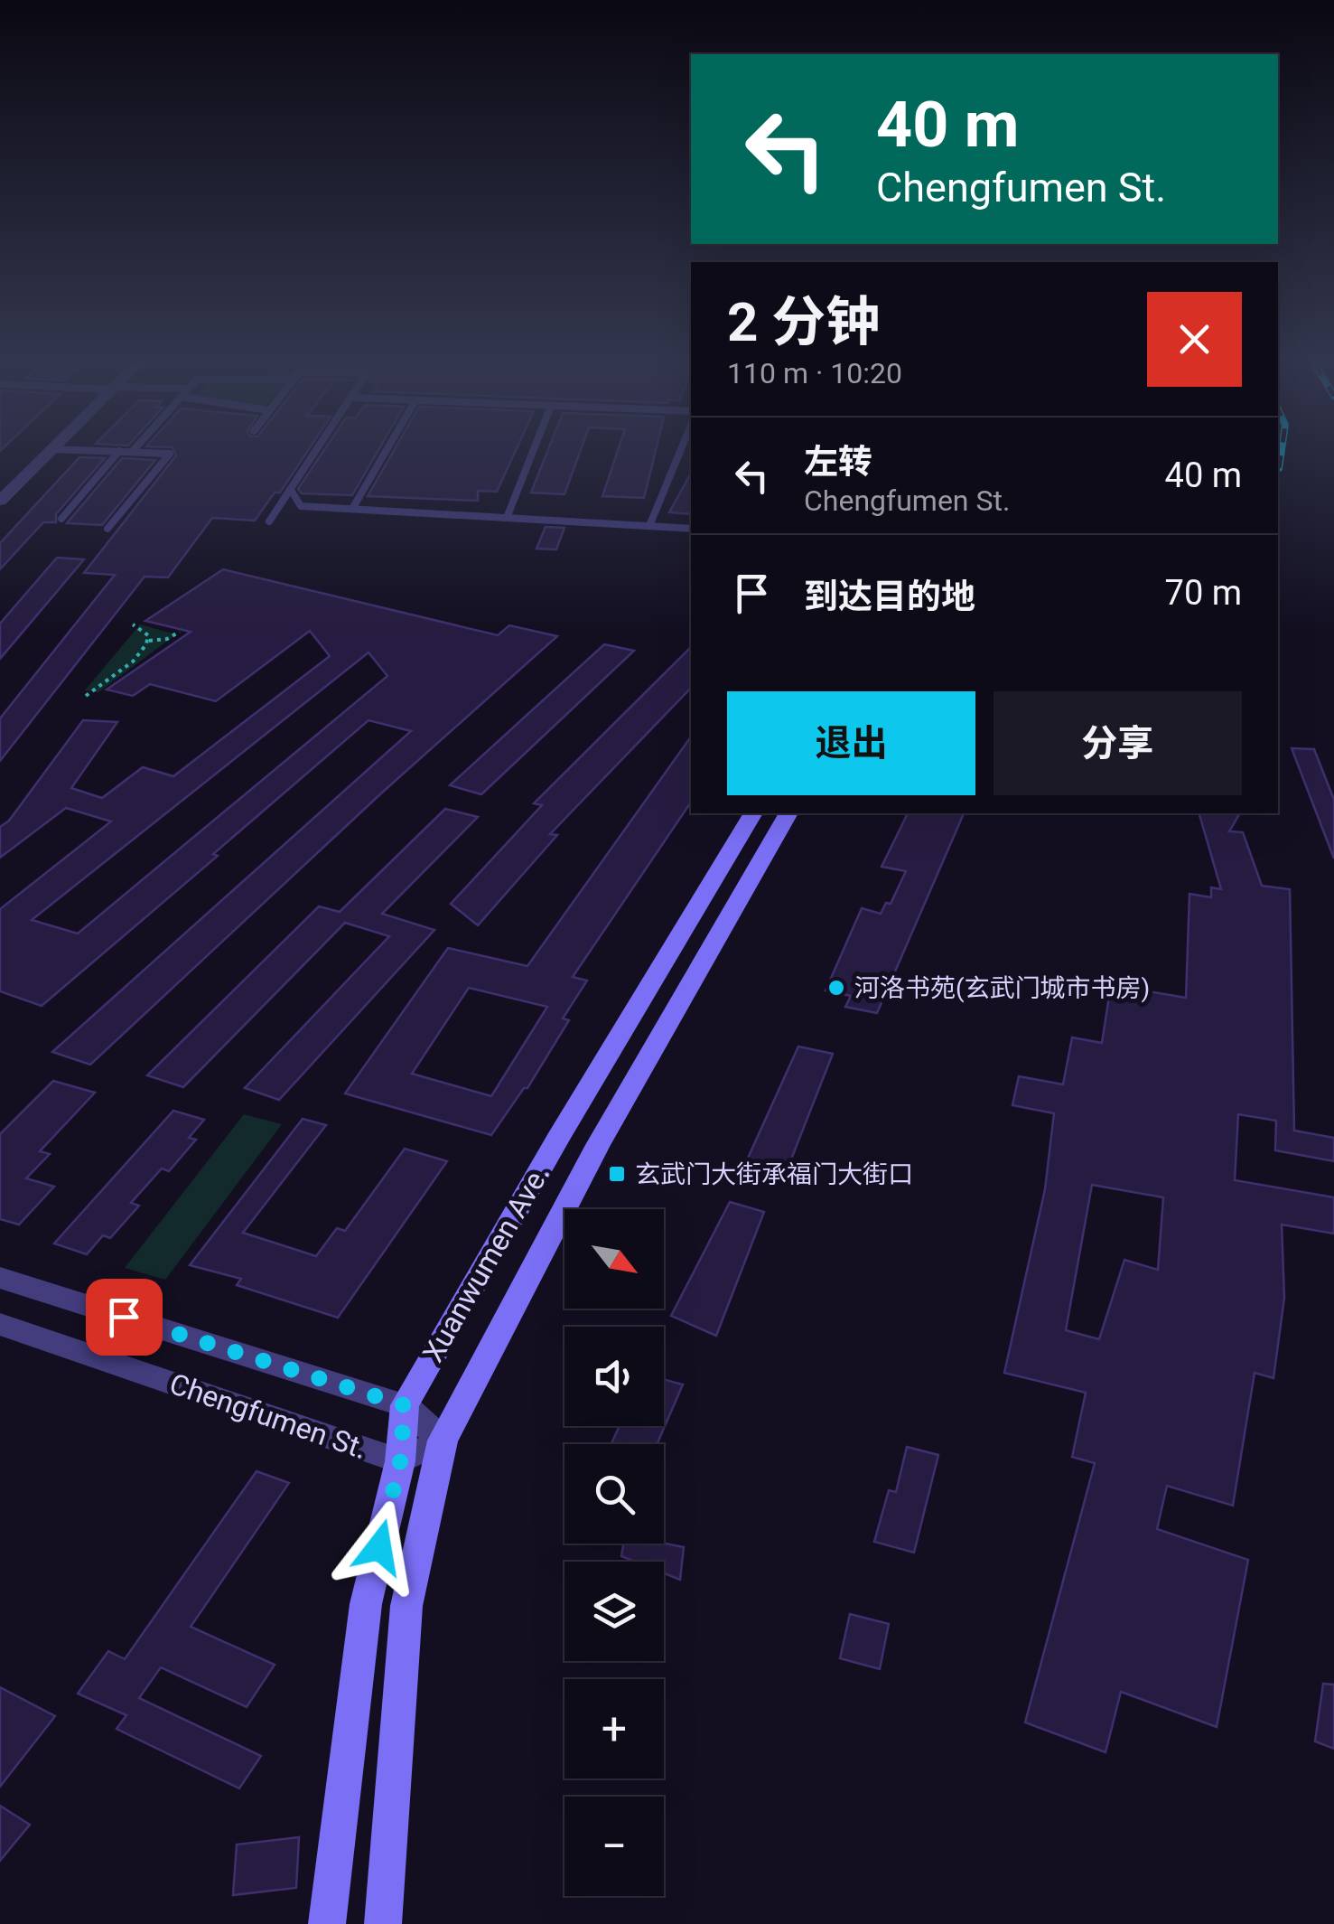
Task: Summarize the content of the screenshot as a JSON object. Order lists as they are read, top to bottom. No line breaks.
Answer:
{"streets":{"main road":["Xuanwumen Ave."],"street":["Chengfumen St."]},"crossings":[["Xuanwumen Ave.","Chengfumen St."]],"places":{"other":["河洛书苑(玄武门城市书房)"],"transit":["玄武门大街承福门大街口"]},"north":"bottom right","page":{"turn":["40 m","Chengfumen St."],"heading":["2 分钟","110 m · 10:20"],"list":[{"name":"左转","note":"Chengfumen St.","value":"40 m"},{"name":"到达目的地","value":"70 m"}],"buttons":["退出","分享"],"map_buttons":["+","−"]}}
